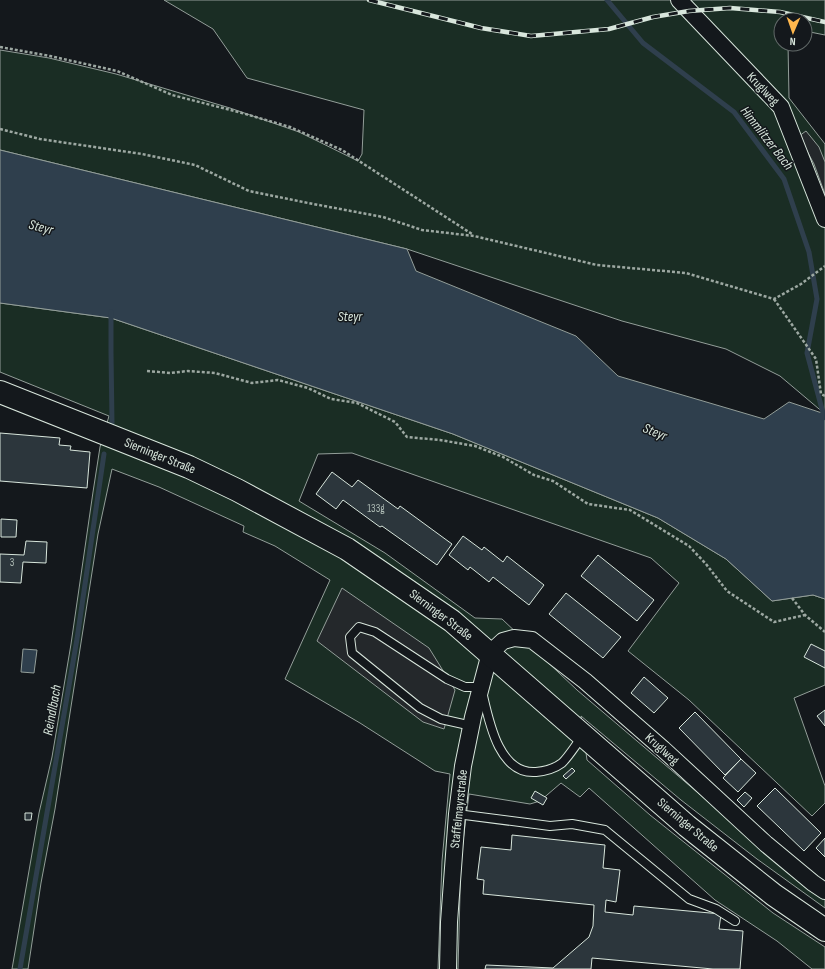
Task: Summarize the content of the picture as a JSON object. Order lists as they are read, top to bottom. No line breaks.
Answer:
{"streets":{"main road":["Sierninger Straße"],"street":["Kruglweg","Staffelmayrstraße"]},"crossings":[["Kruglweg","Sierninger Straße"],["Kruglweg","Staffelmayrstraße"],["Sierninger Straße","Staffelmayrstraße"]],"water":["Himmlitzer Bach","Steyr","Reindlbach"],"house_numbers":["133g","3"],"north":"bottom"}
